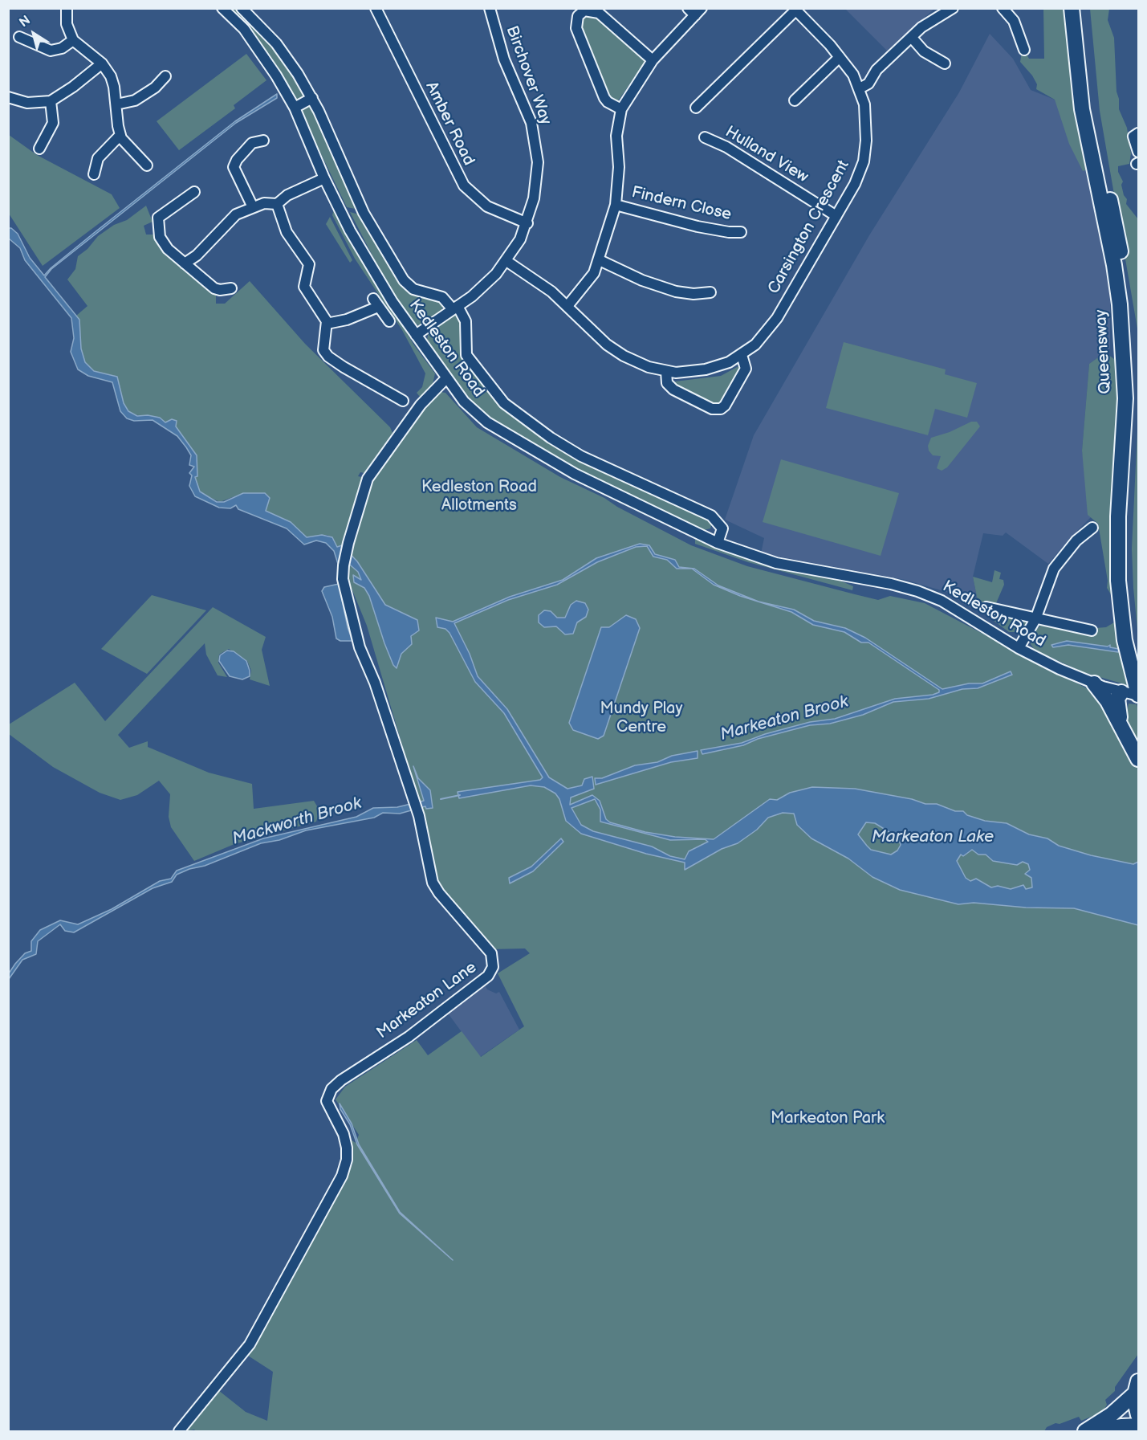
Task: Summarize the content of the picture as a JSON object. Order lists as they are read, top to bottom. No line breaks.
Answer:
{"streets":{"highway":["Queensway"],"street":["Birchover Way","Amber Road","Hulland View","Findern Close","Carsington Crescent","Kedleston Road","Markeaton Lane"]},"crossings":[["Birchover Way","Amber Road"],["Birchover Way","Carsington Crescent"],["Birchover Way","Kedleston Road"],["Hulland View","Carsington Crescent"],["Kedleston Road","Queensway"],["Kedleston Road","Markeaton Lane"]],"water":["Markeaton Brook","Mackworth Brook","Markeaton Lake"],"parks":["Kedleston Road Allotments","Mundy Play Centre","Markeaton Park"],"north":"top left"}
